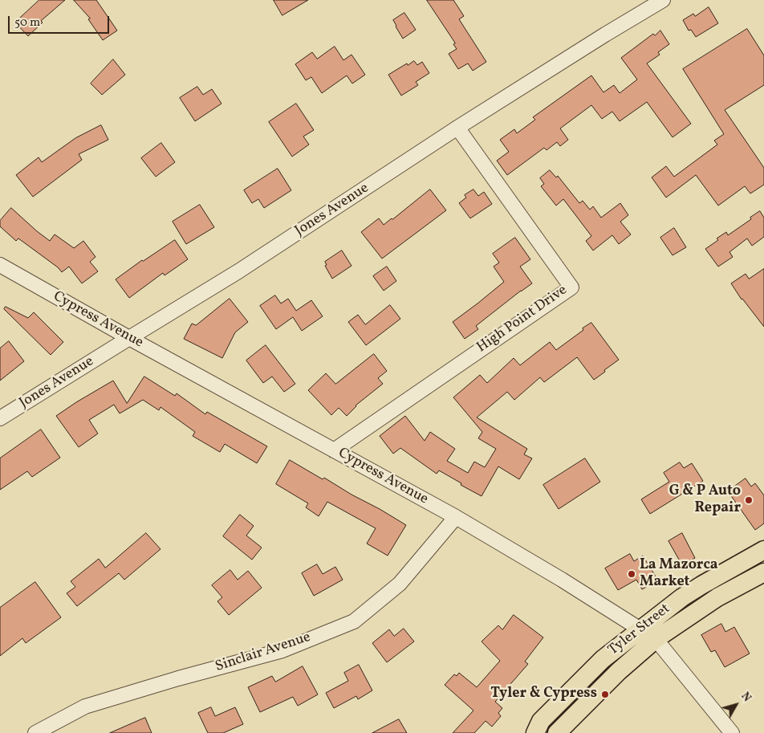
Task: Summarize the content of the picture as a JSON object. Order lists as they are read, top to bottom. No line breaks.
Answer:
{"streets":{"main road":["Tyler Street"],"street":["Jones Avenue","High Point Drive","Cypress Avenue","Sinclair Avenue"]},"crossings":[["Jones Avenue","High Point Drive"],["Jones Avenue","Cypress Avenue"],["High Point Drive","Cypress Avenue"],["Cypress Avenue","Tyler Street"],["Cypress Avenue","Sinclair Avenue"]],"places":["G & P Auto Repair","La Mazorca Market","Tyler & Cypress"],"scale_bar":"50 m","north":"top right"}
